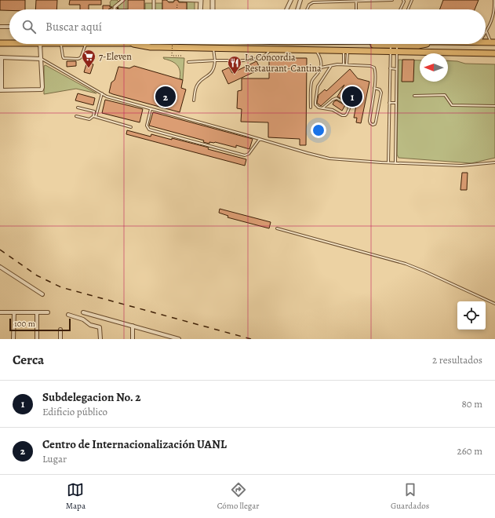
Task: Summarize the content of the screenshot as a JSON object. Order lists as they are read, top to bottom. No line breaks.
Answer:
{"places":{"supermarket":["7-Eleven"],"restaurant":["La Concordia Restaurant-Cantina"]},"scale_bar":"100 m","north":"left","page":{"search":"Buscar aquí","pins":["1","2"],"scale":"100 m","heading":["Cerca","2 resultados"],"list":[{"mark":"1","name":"Subdelegacion No. 2","note":"Edificio público","value":"80 m"},{"mark":"2","name":"Centro de Internacionalización UANL","note":"Lugar","value":"260 m"}],"nav":["Mapa","Cómo llegar","Guardados"]}}
